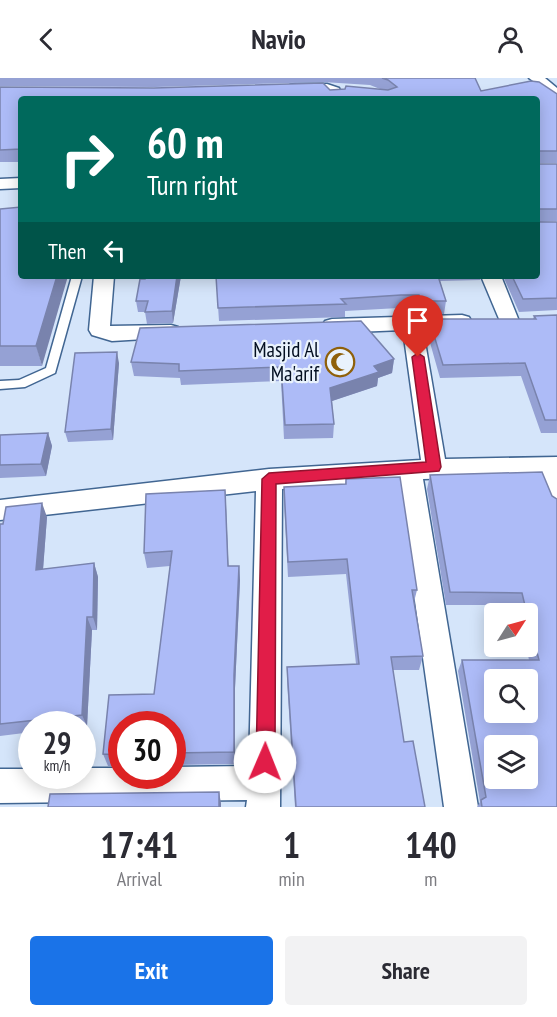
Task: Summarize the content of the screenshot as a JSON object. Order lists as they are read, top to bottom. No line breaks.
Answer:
{"places":{"mosque":["Masjid Al Ma'arif"]},"north":"top right","page":{"header":"Navio","turn":["60 m","Turn right"],"then":"Then","speed":"29 km/h","limit":"30","eta":["17:41","Arrival","1","min","140","m"],"buttons":["Exit","Share"]}}
